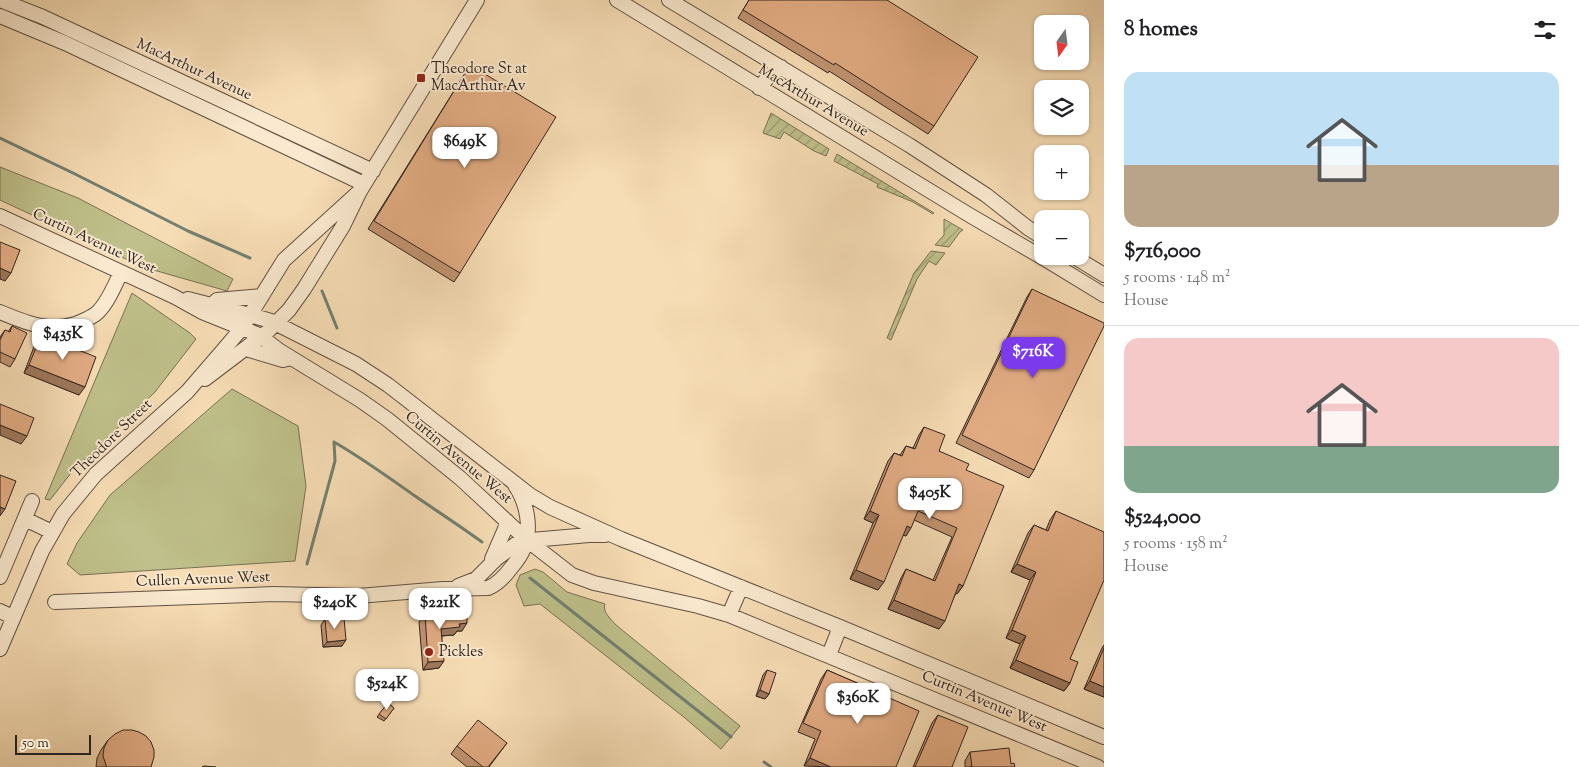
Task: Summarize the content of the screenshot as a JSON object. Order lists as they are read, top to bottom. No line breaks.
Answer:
{"streets":{"street":["MacArthur Avenue","Curtin Avenue West","Theodore Street","Cullen Avenue West"]},"crossings":[["MacArthur Avenue","Theodore Street"],["Curtin Avenue West","Theodore Street"],["Curtin Avenue West","Cullen Avenue West"]],"places":{"transit":["Theodore St at MacArthur Av"],"other":["Pickles"]},"scale_bar":"50 m","north":"bottom","page":{"heading":"8 homes","map_buttons":["+","−"],"list":[{"name":"$716,000","note":"5 rooms · 148 m² · House"},{"name":"$524,000","note":"5 rooms · 158 m² · House"}],"price":["$649K","$435K","$716K","$405K","$240K","$221K","$524K","$360K"],"scale":"50 m"}}
